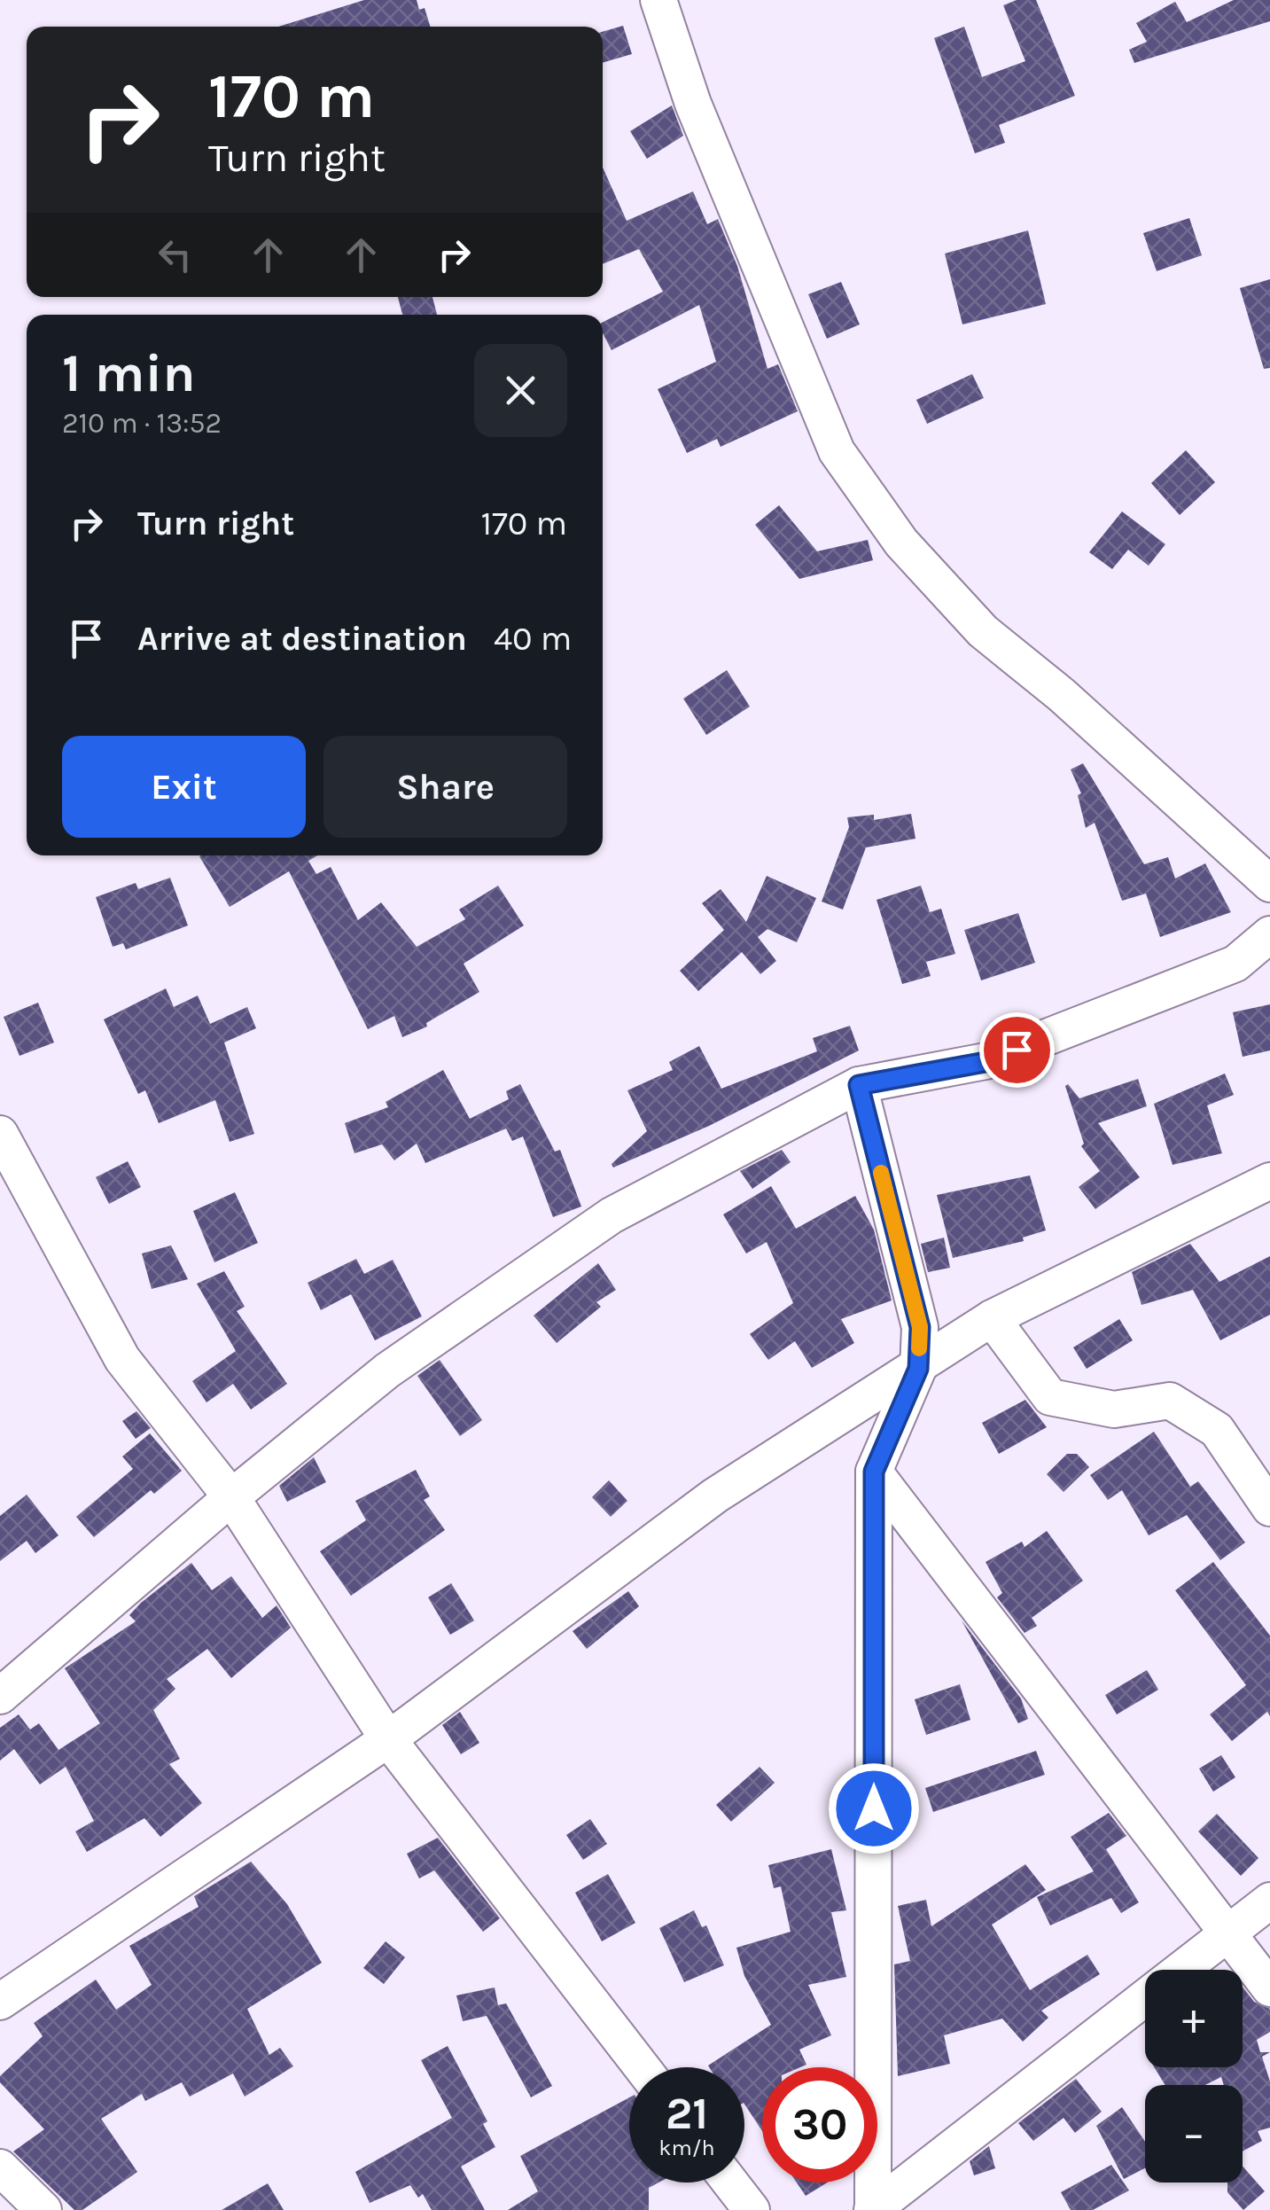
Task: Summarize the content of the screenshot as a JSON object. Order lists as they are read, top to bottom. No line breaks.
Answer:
{"page":{"turn":["170 m","Turn right"],"heading":["1 min","210 m · 13:52"],"list":[{"name":"Turn right","value":"170 m"},{"name":"Arrive at destination","value":"40 m"}],"buttons":["Exit","Share"],"map_buttons":["+","−"],"speed":"21 km/h","limit":"30"}}
